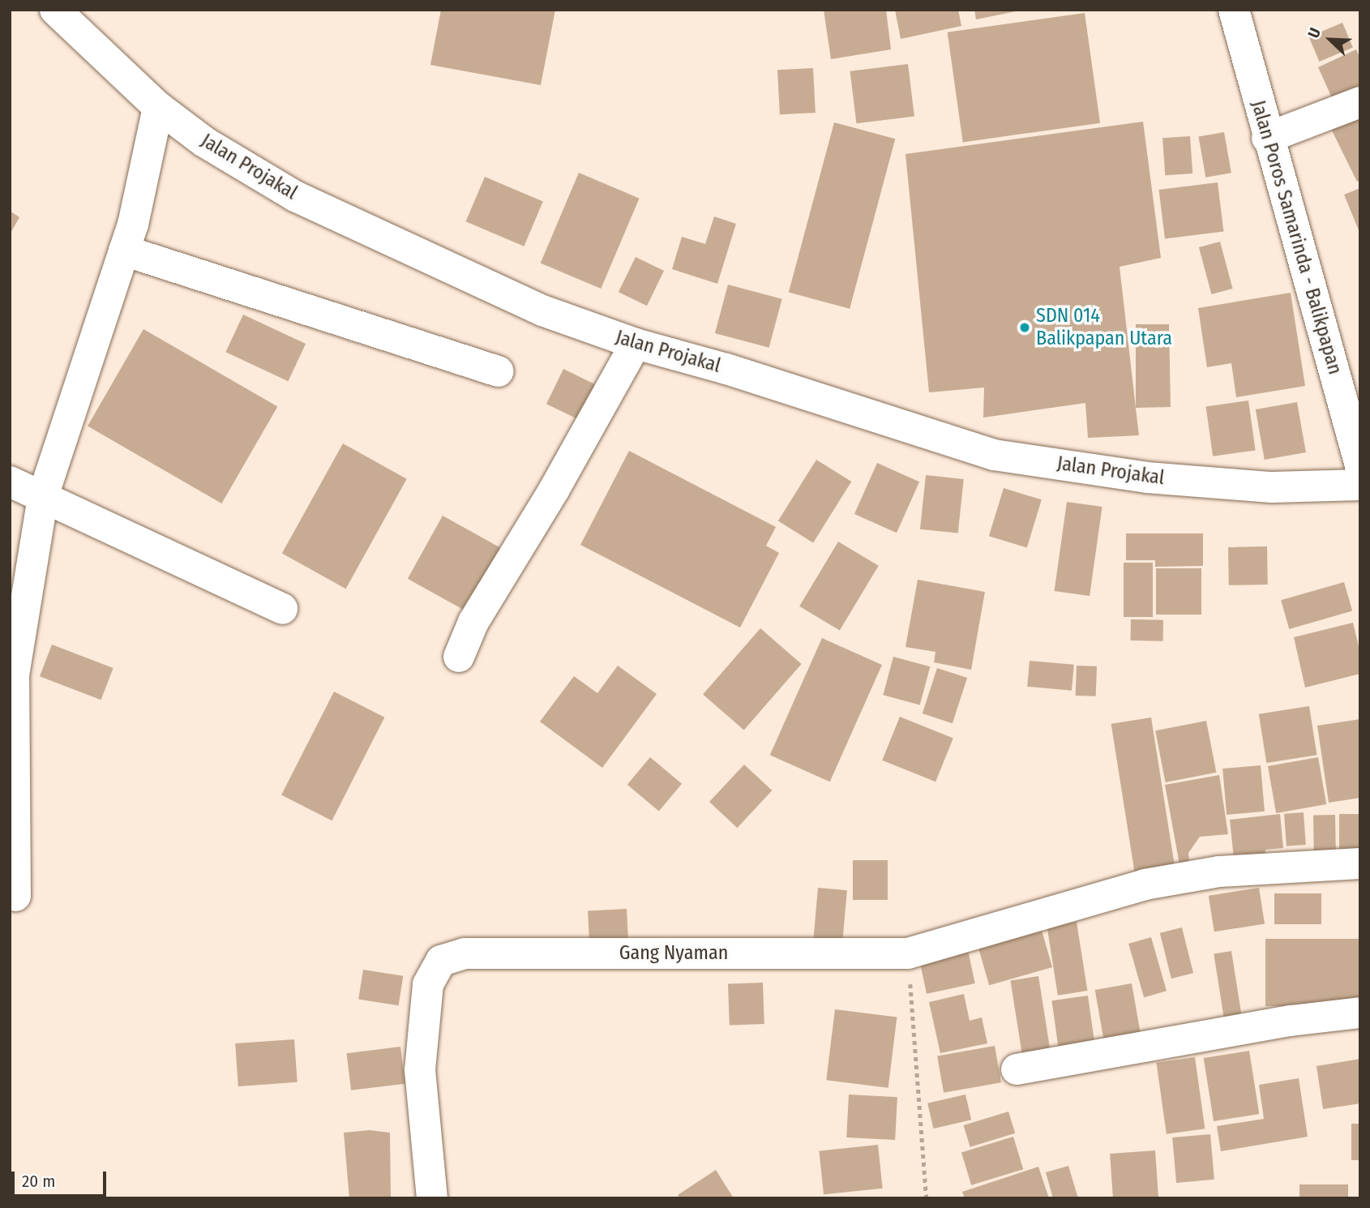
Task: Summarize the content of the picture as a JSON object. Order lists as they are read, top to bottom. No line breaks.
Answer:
{"streets":{"main road":["Jalan Projakal","Jalan Poros Samarinda - Balikpapan","Gang Nyaman"]},"places":["SDN 014 Balikpapan Utara"],"scale_bar":"20 m","north":"top left"}
